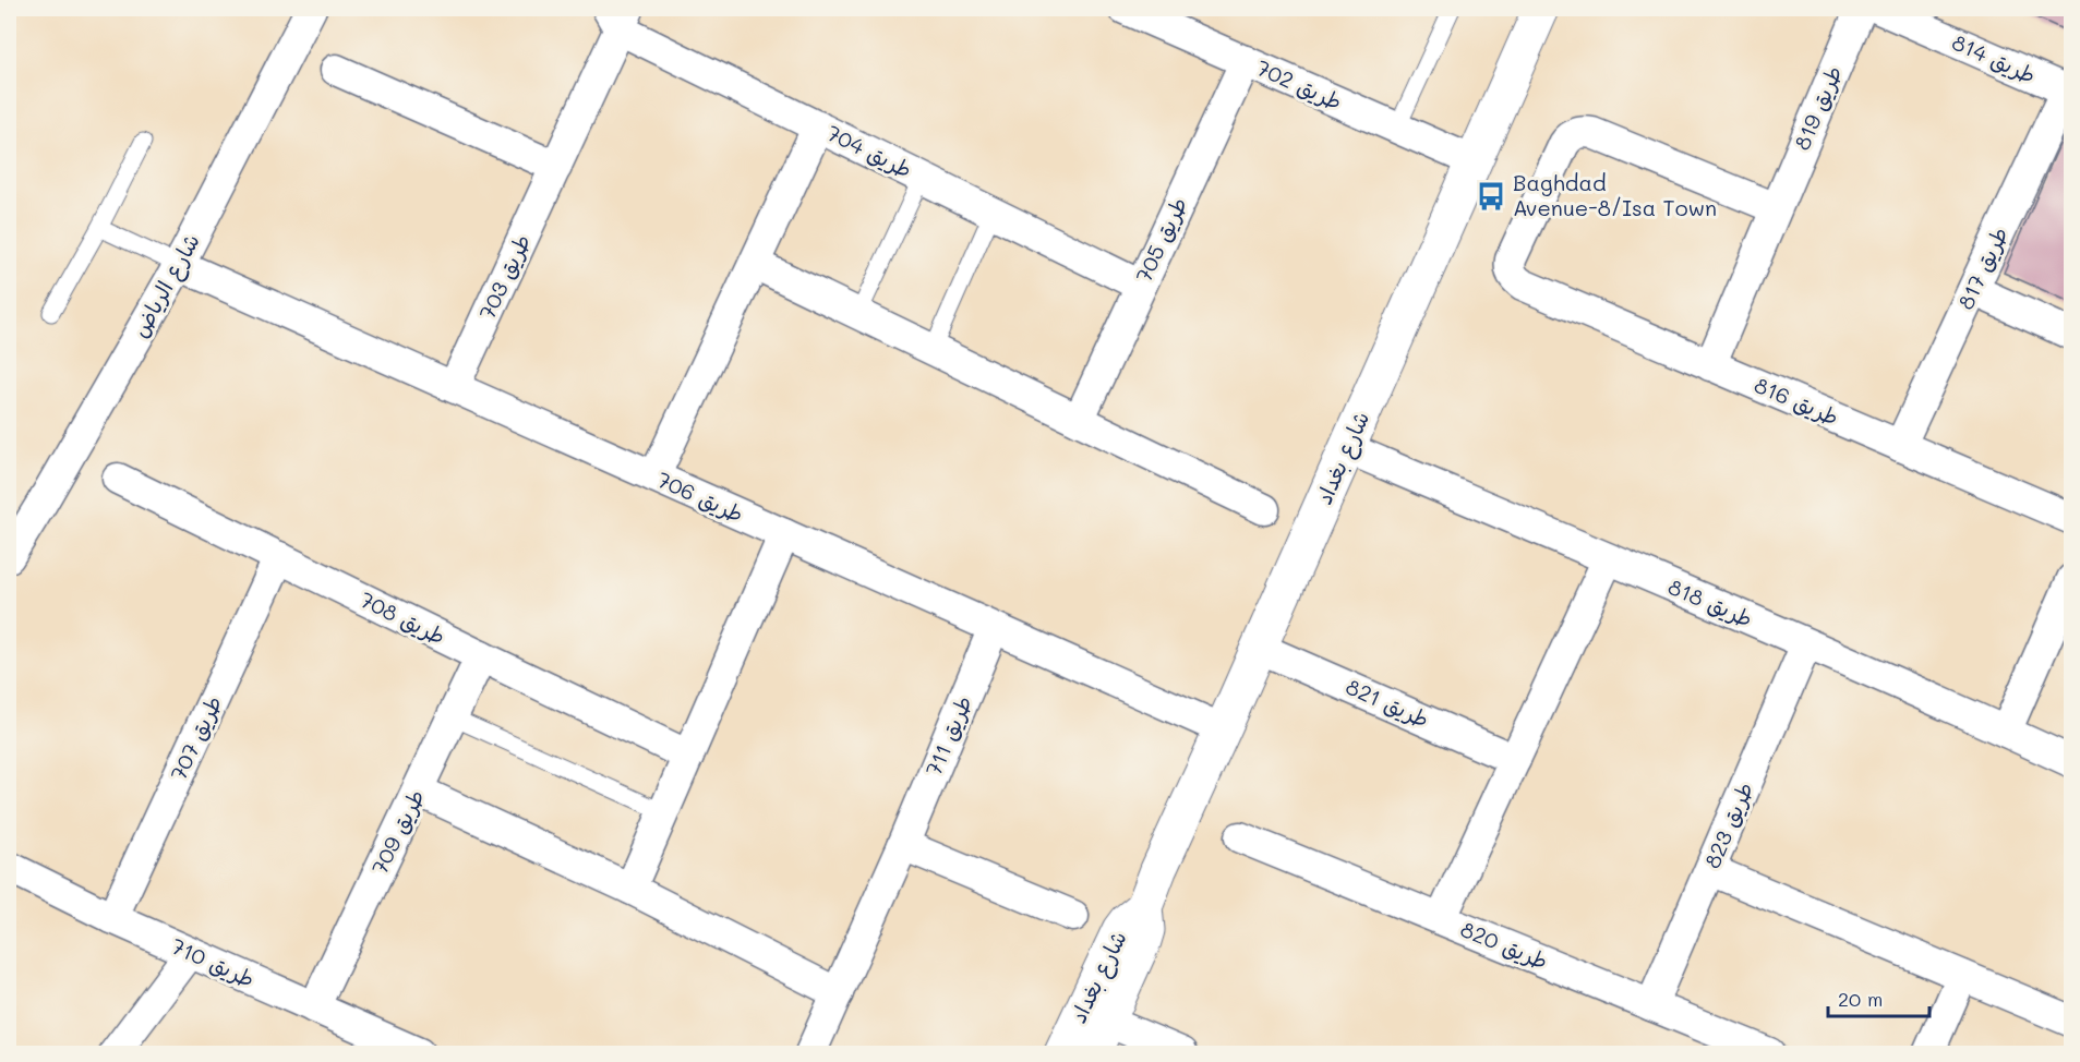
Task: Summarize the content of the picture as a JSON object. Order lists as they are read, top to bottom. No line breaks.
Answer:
{"streets":{"street":["طريق 814","طريق 702","طريق 819","طريق 704","طريق 705","طريق 817","طريق 703","شارع الرياض","طريق 816","شارع بغداد","طريق 706","طريق 818","طريق 708","طريق 821","طريق 711","طريق 707","طريق 823","طريق 709","طريق 820","طريق 710"]},"crossings":[["طريق 814","طريق 817"],["طريق 702","طريق 705"],["طريق 702","شارع بغداد"],["طريق 819","طريق 816"],["طريق 704","طريق 705"],["طريق 704","طريق 703"],["طريق 817","طريق 816"],["طريق 703","طريق 706"],["شارع الرياض","طريق 706"],["شارع بغداد","طريق 706"],["شارع بغداد","طريق 818"],["شارع بغداد","طريق 821"],["طريق 706","طريق 711"],["طريق 818","طريق 823"],["طريق 708","طريق 707"],["طريق 708","طريق 709"],["طريق 707","طريق 710"],["طريق 823","طريق 820"],["طريق 709","طريق 710"]],"places":{"bus stop":["Baghdad Avenue-8/Isa Town"]},"scale_bar":"20 m"}
